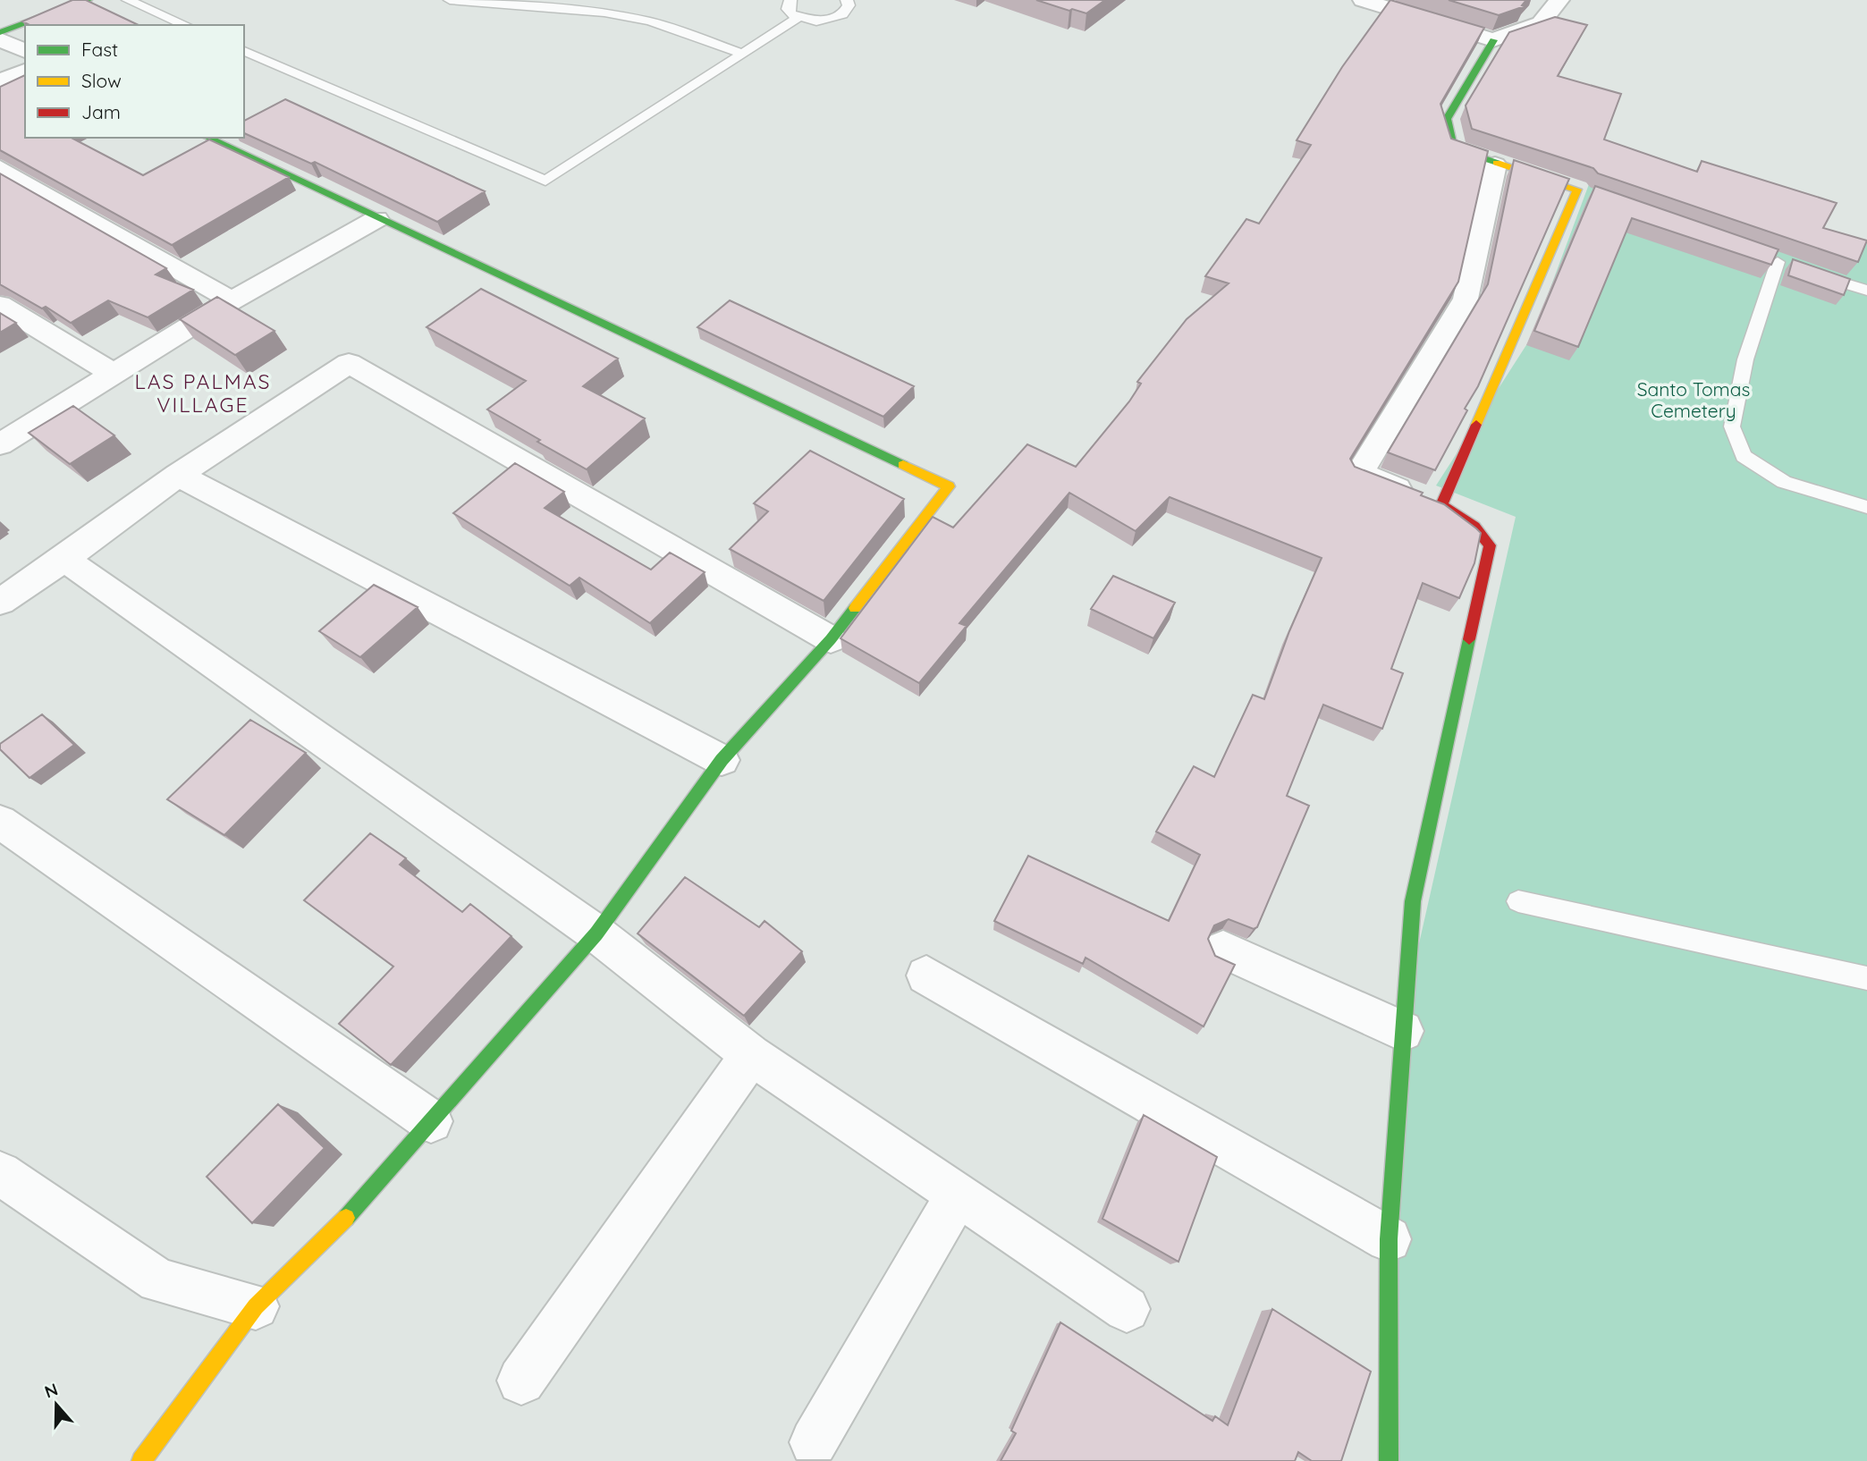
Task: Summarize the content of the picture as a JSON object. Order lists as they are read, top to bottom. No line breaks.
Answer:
{"districts":["LAS PALMAS VILLAGE"],"parks":["Santo Tomas Cemetery"],"legend":["Fast","Slow","Jam"],"north":"top"}
